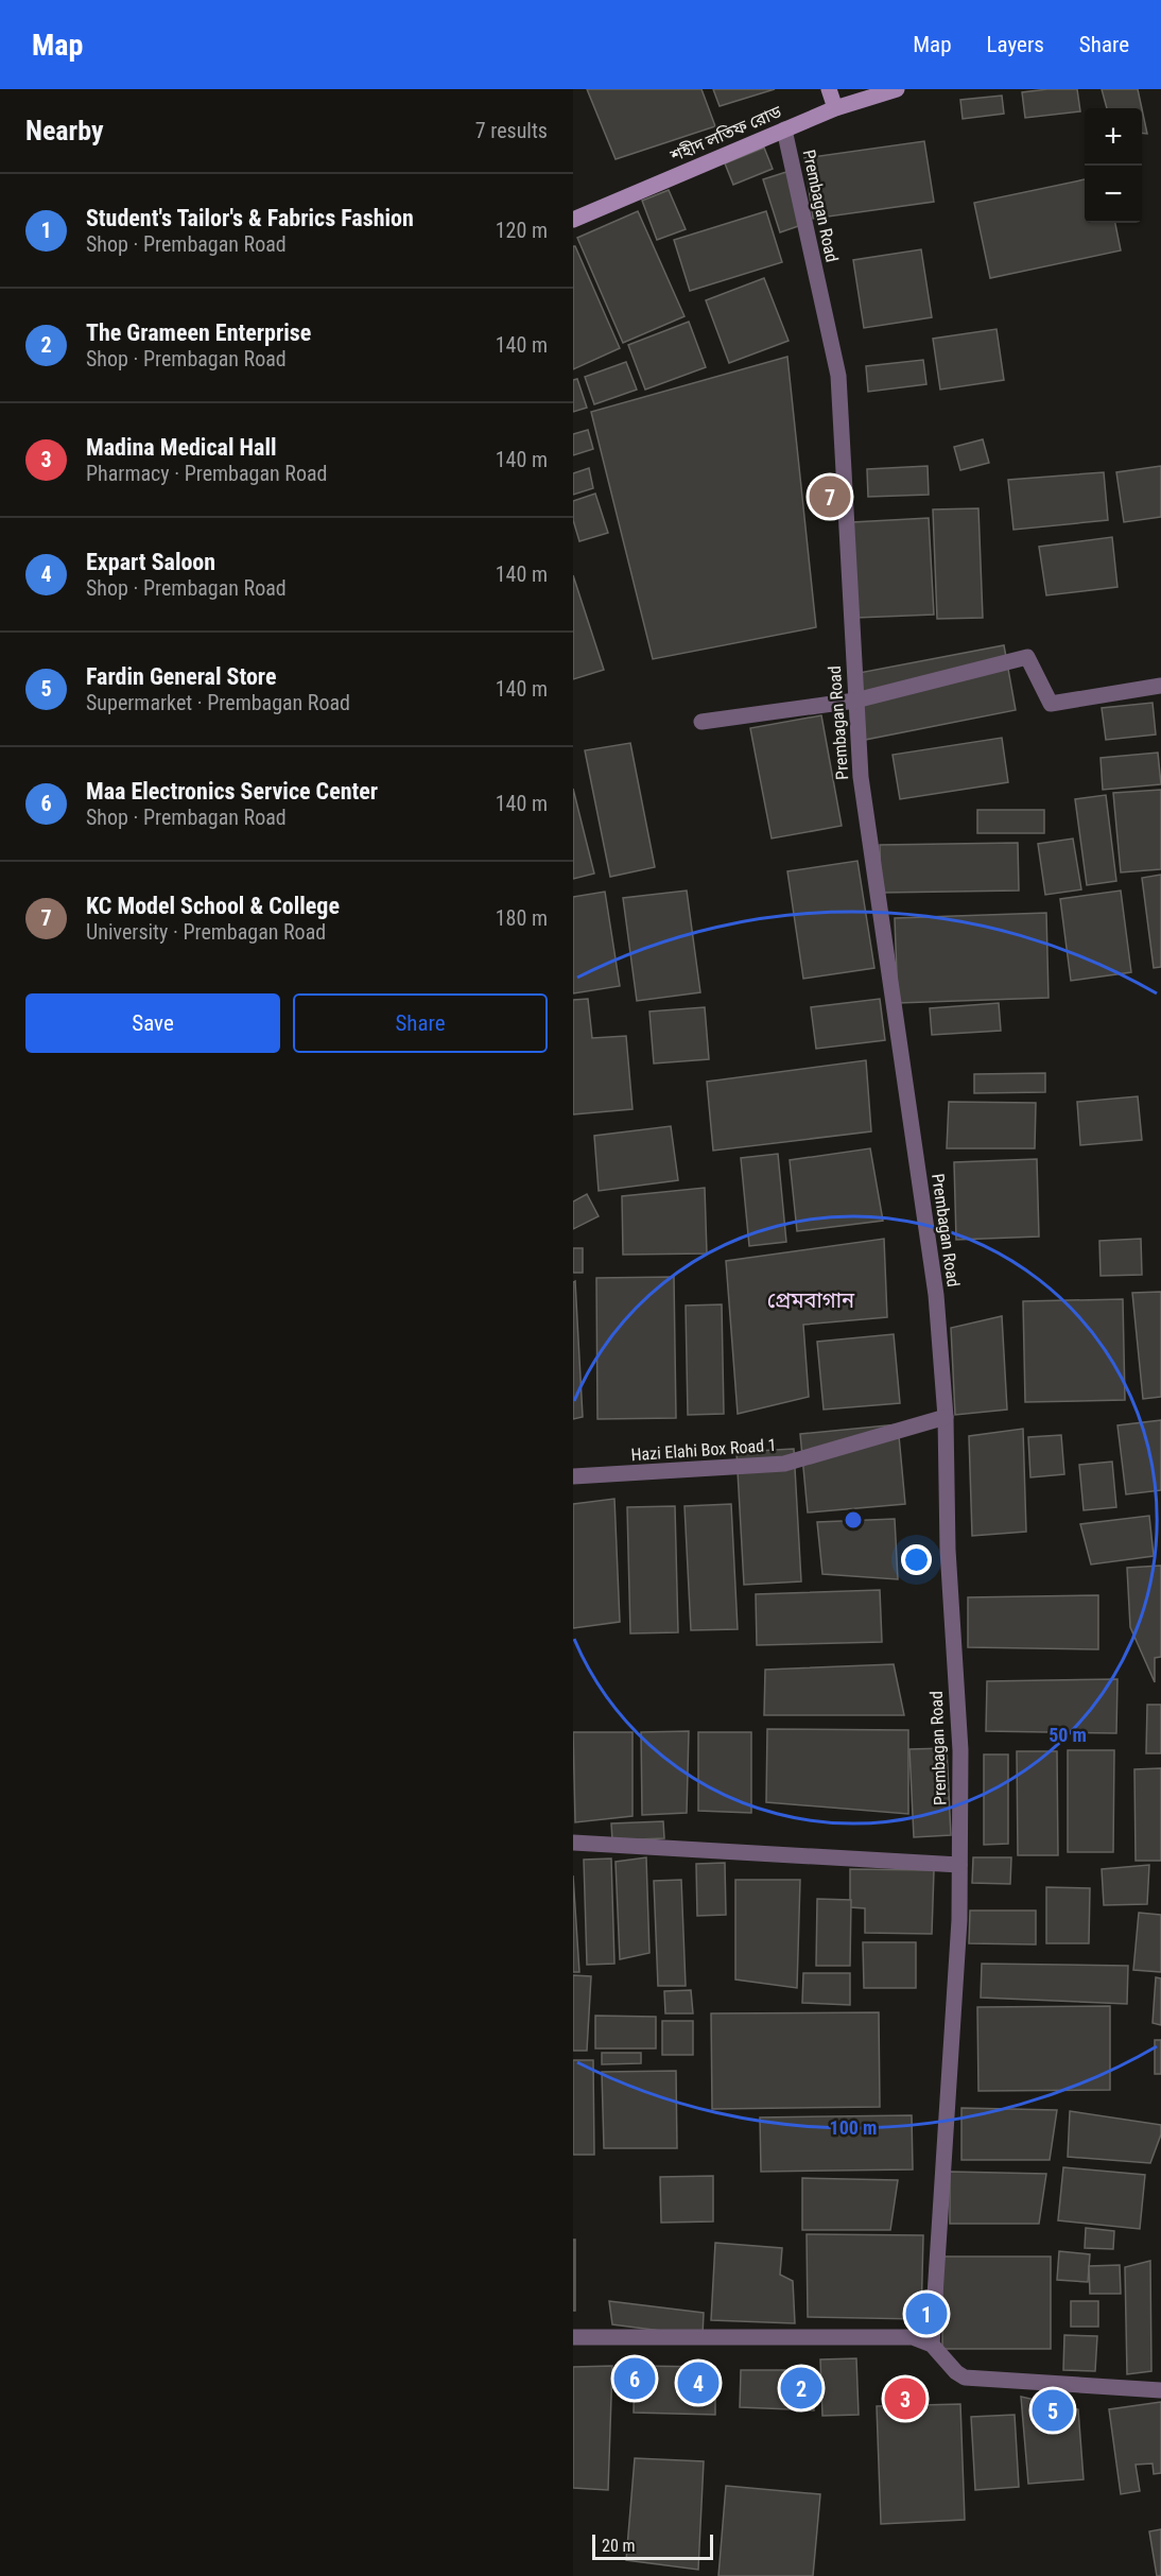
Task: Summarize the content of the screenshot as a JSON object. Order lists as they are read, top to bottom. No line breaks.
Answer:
{"streets":{"street":["শহীদ লতিফ রোড","Prembagan Road","Hazi Elahi Box Road 1"]},"crossings":[["শহীদ লতিফ রোড","Prembagan Road"],["Prembagan Road","Hazi Elahi Box Road 1"]],"districts":["প্রেমবাগান"],"scale_bar":"20 m","page":{"header":"Map","nav":["Map","Layers","Share"],"heading":["Nearby","7 results"],"map_buttons":["+","−"],"list":[{"mark":"1","name":"Student's Tailor's & Fabrics Fashion","note":"Shop · Prembagan Road","value":"120 m"},{"mark":"2","name":"The Grameen Enterprise","note":"Shop · Prembagan Road","value":"140 m"},{"mark":"3","name":"Madina Medical Hall","note":"Pharmacy · Prembagan Road","value":"140 m"},{"mark":"4","name":"Expart Saloon","note":"Shop · Prembagan Road","value":"140 m"},{"mark":"5","name":"Fardin General Store","note":"Supermarket · Prembagan Road","value":"140 m"},{"mark":"6","name":"Maa Electronics Service Center","note":"Shop · Prembagan Road","value":"140 m"},{"mark":"7","name":"KC Model School & College","note":"University · Prembagan Road","value":"180 m"}],"pins":["7","1","6","4","2","3","5"],"buttons":["Save","Share"],"scale":"20 m"},"rings":["50 m","100 m"]}
